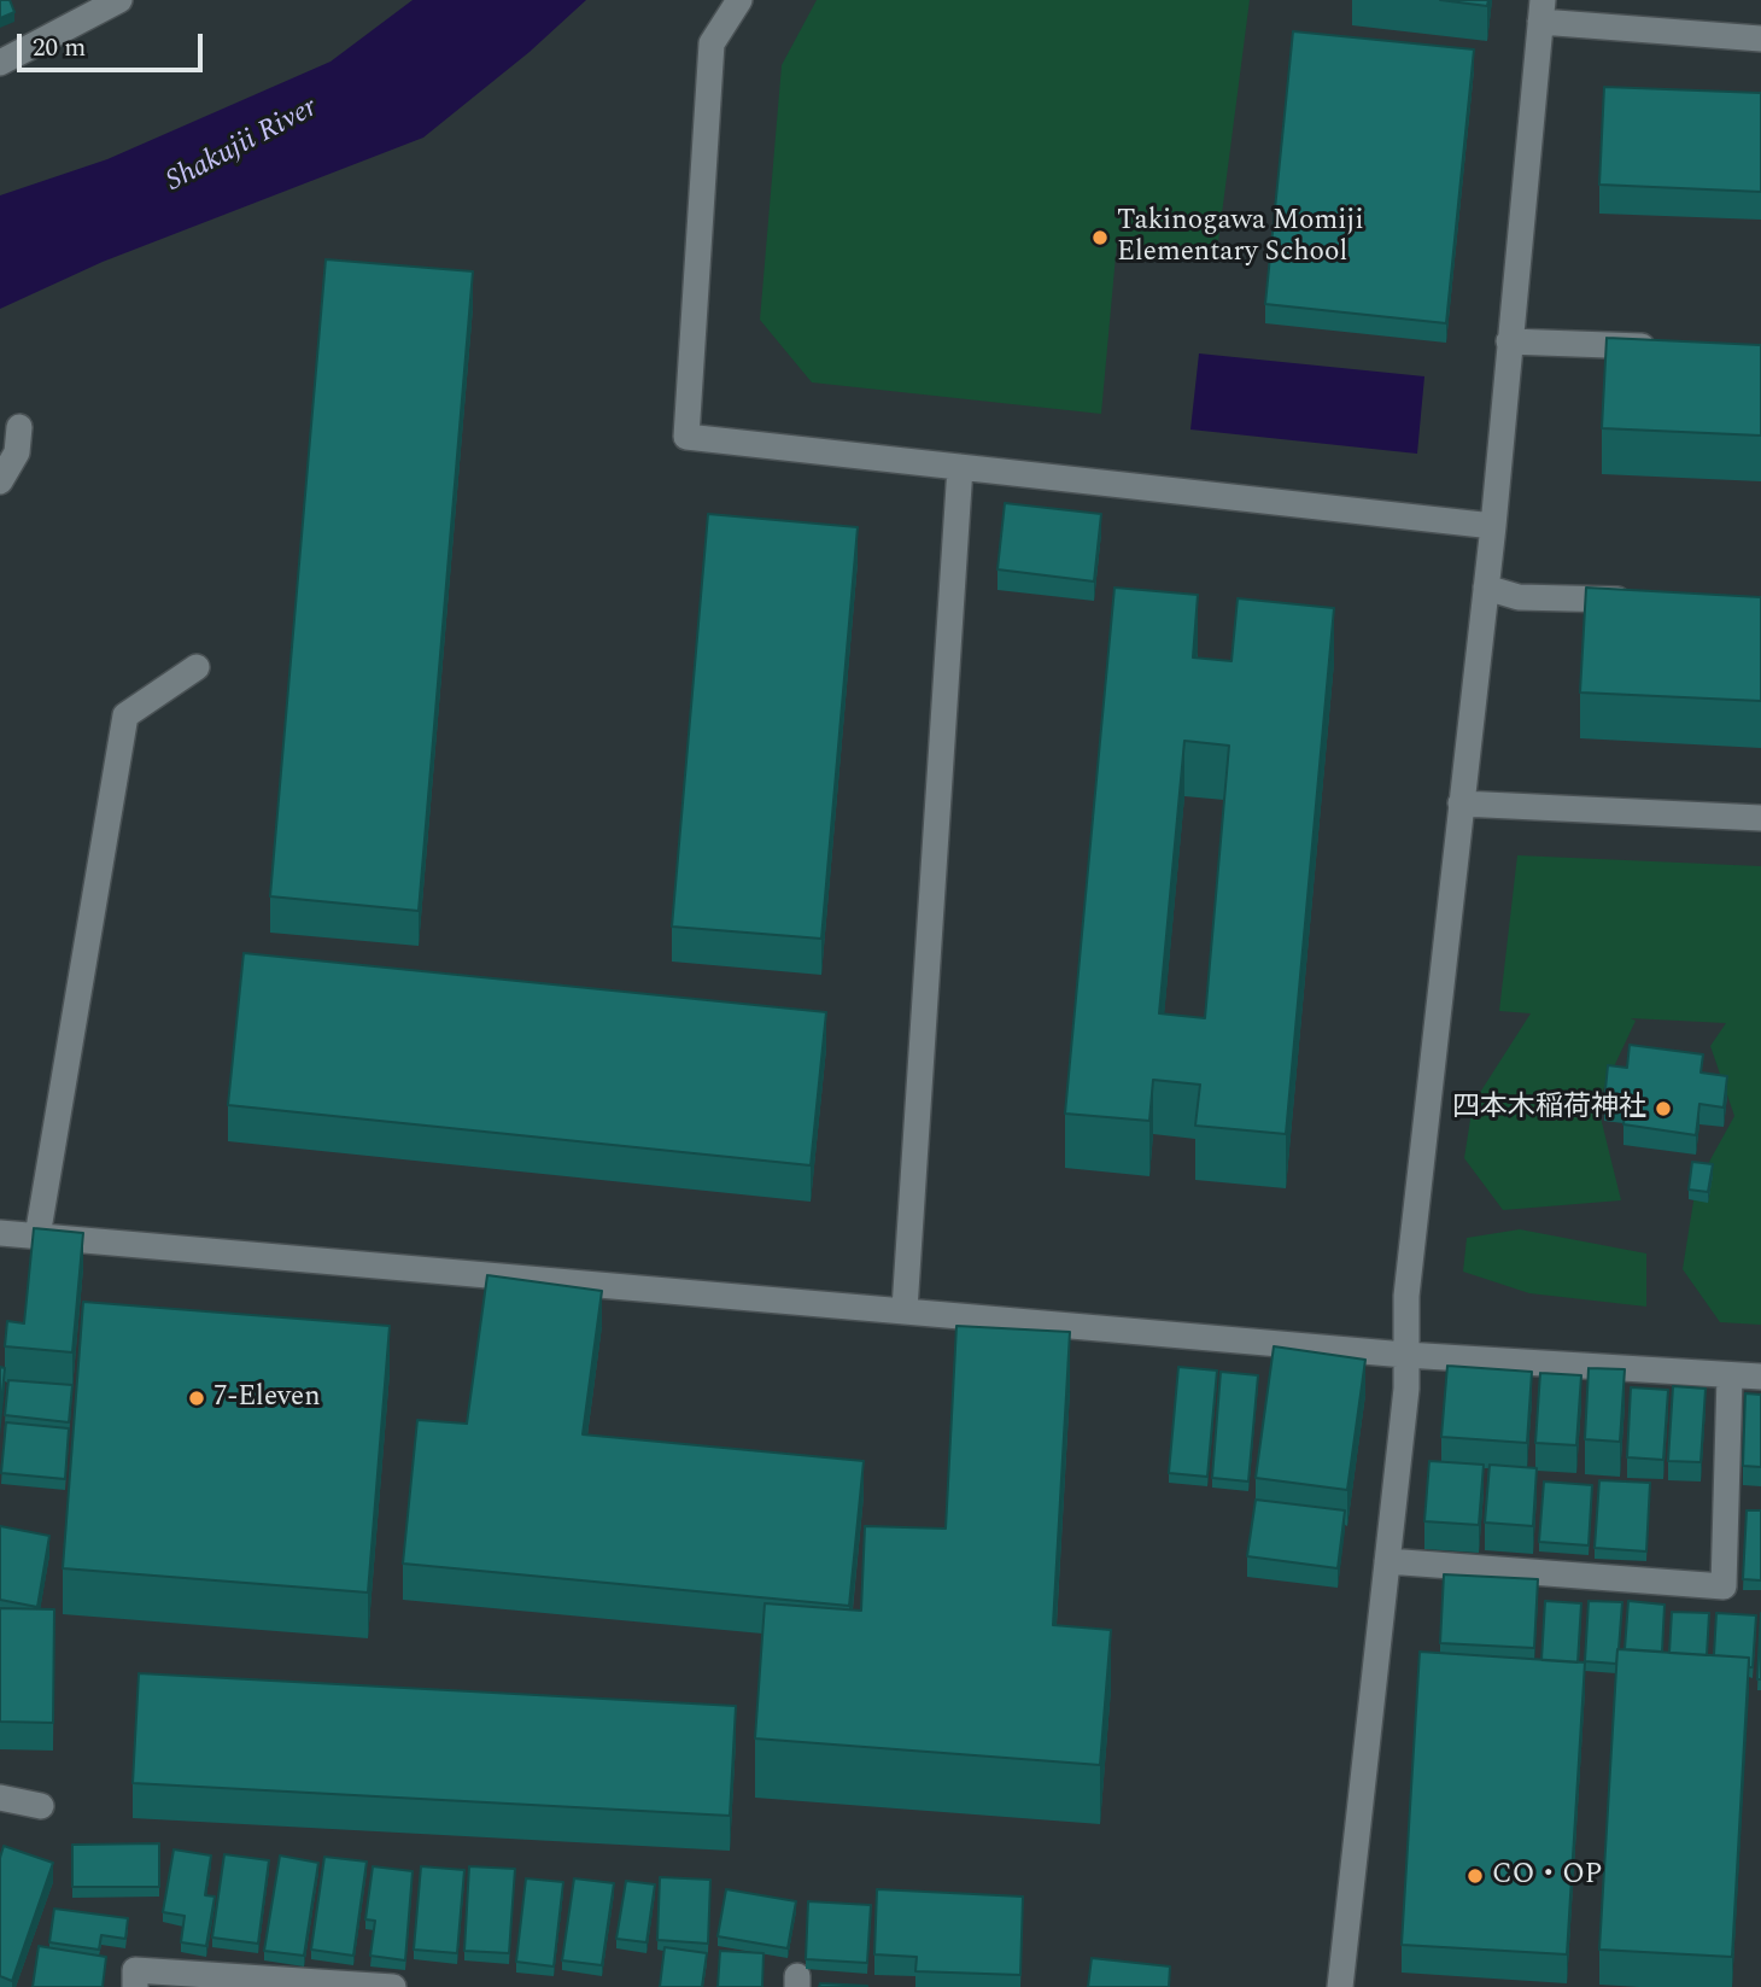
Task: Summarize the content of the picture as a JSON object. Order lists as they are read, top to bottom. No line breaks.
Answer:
{"water":["Shakujii River"],"places":["Takinogawa Momiji Elementary School","四本木稲荷神社","7-Eleven","CO・OP"],"scale_bar":"20 m"}
